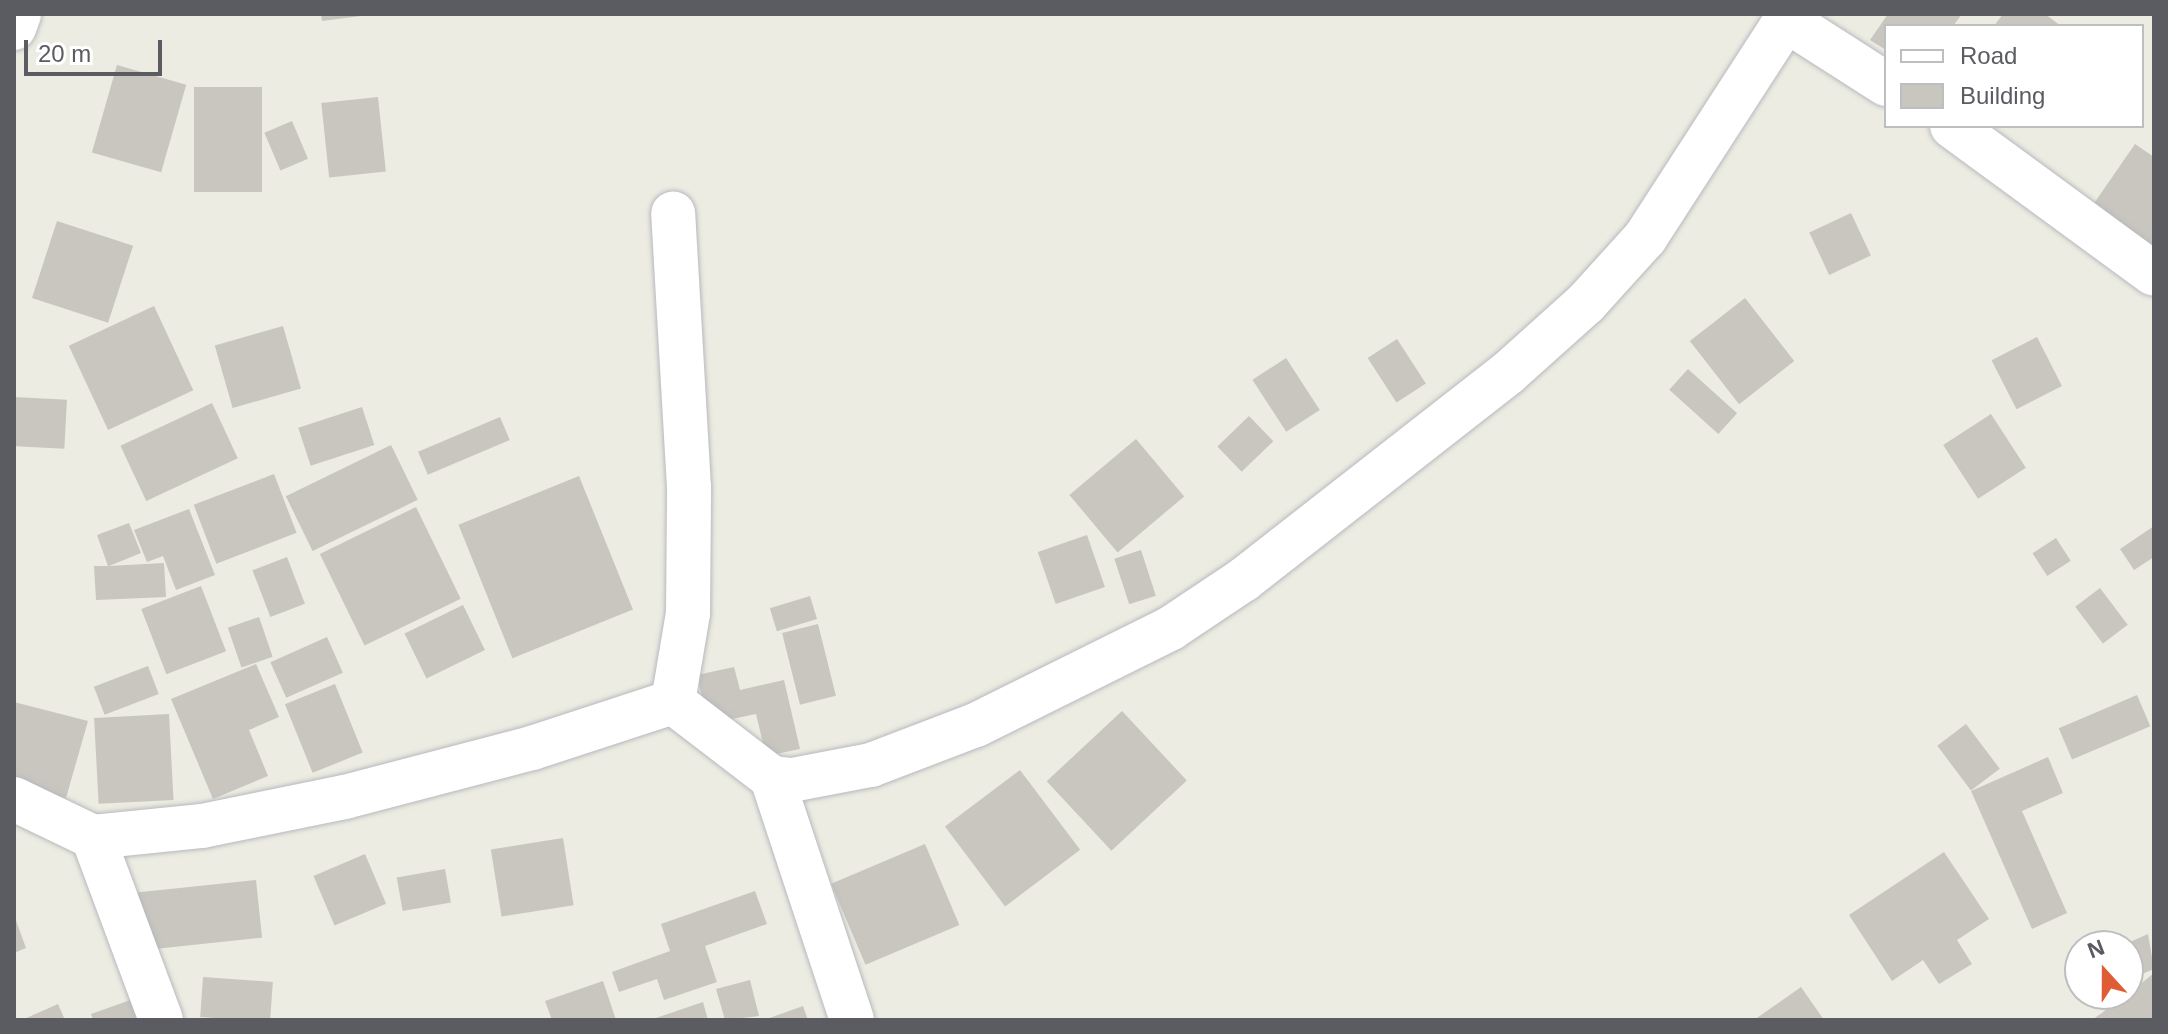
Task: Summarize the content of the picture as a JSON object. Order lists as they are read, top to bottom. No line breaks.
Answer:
{"legend":["Road","Building"],"scale_bar":"20 m","north":"top"}
